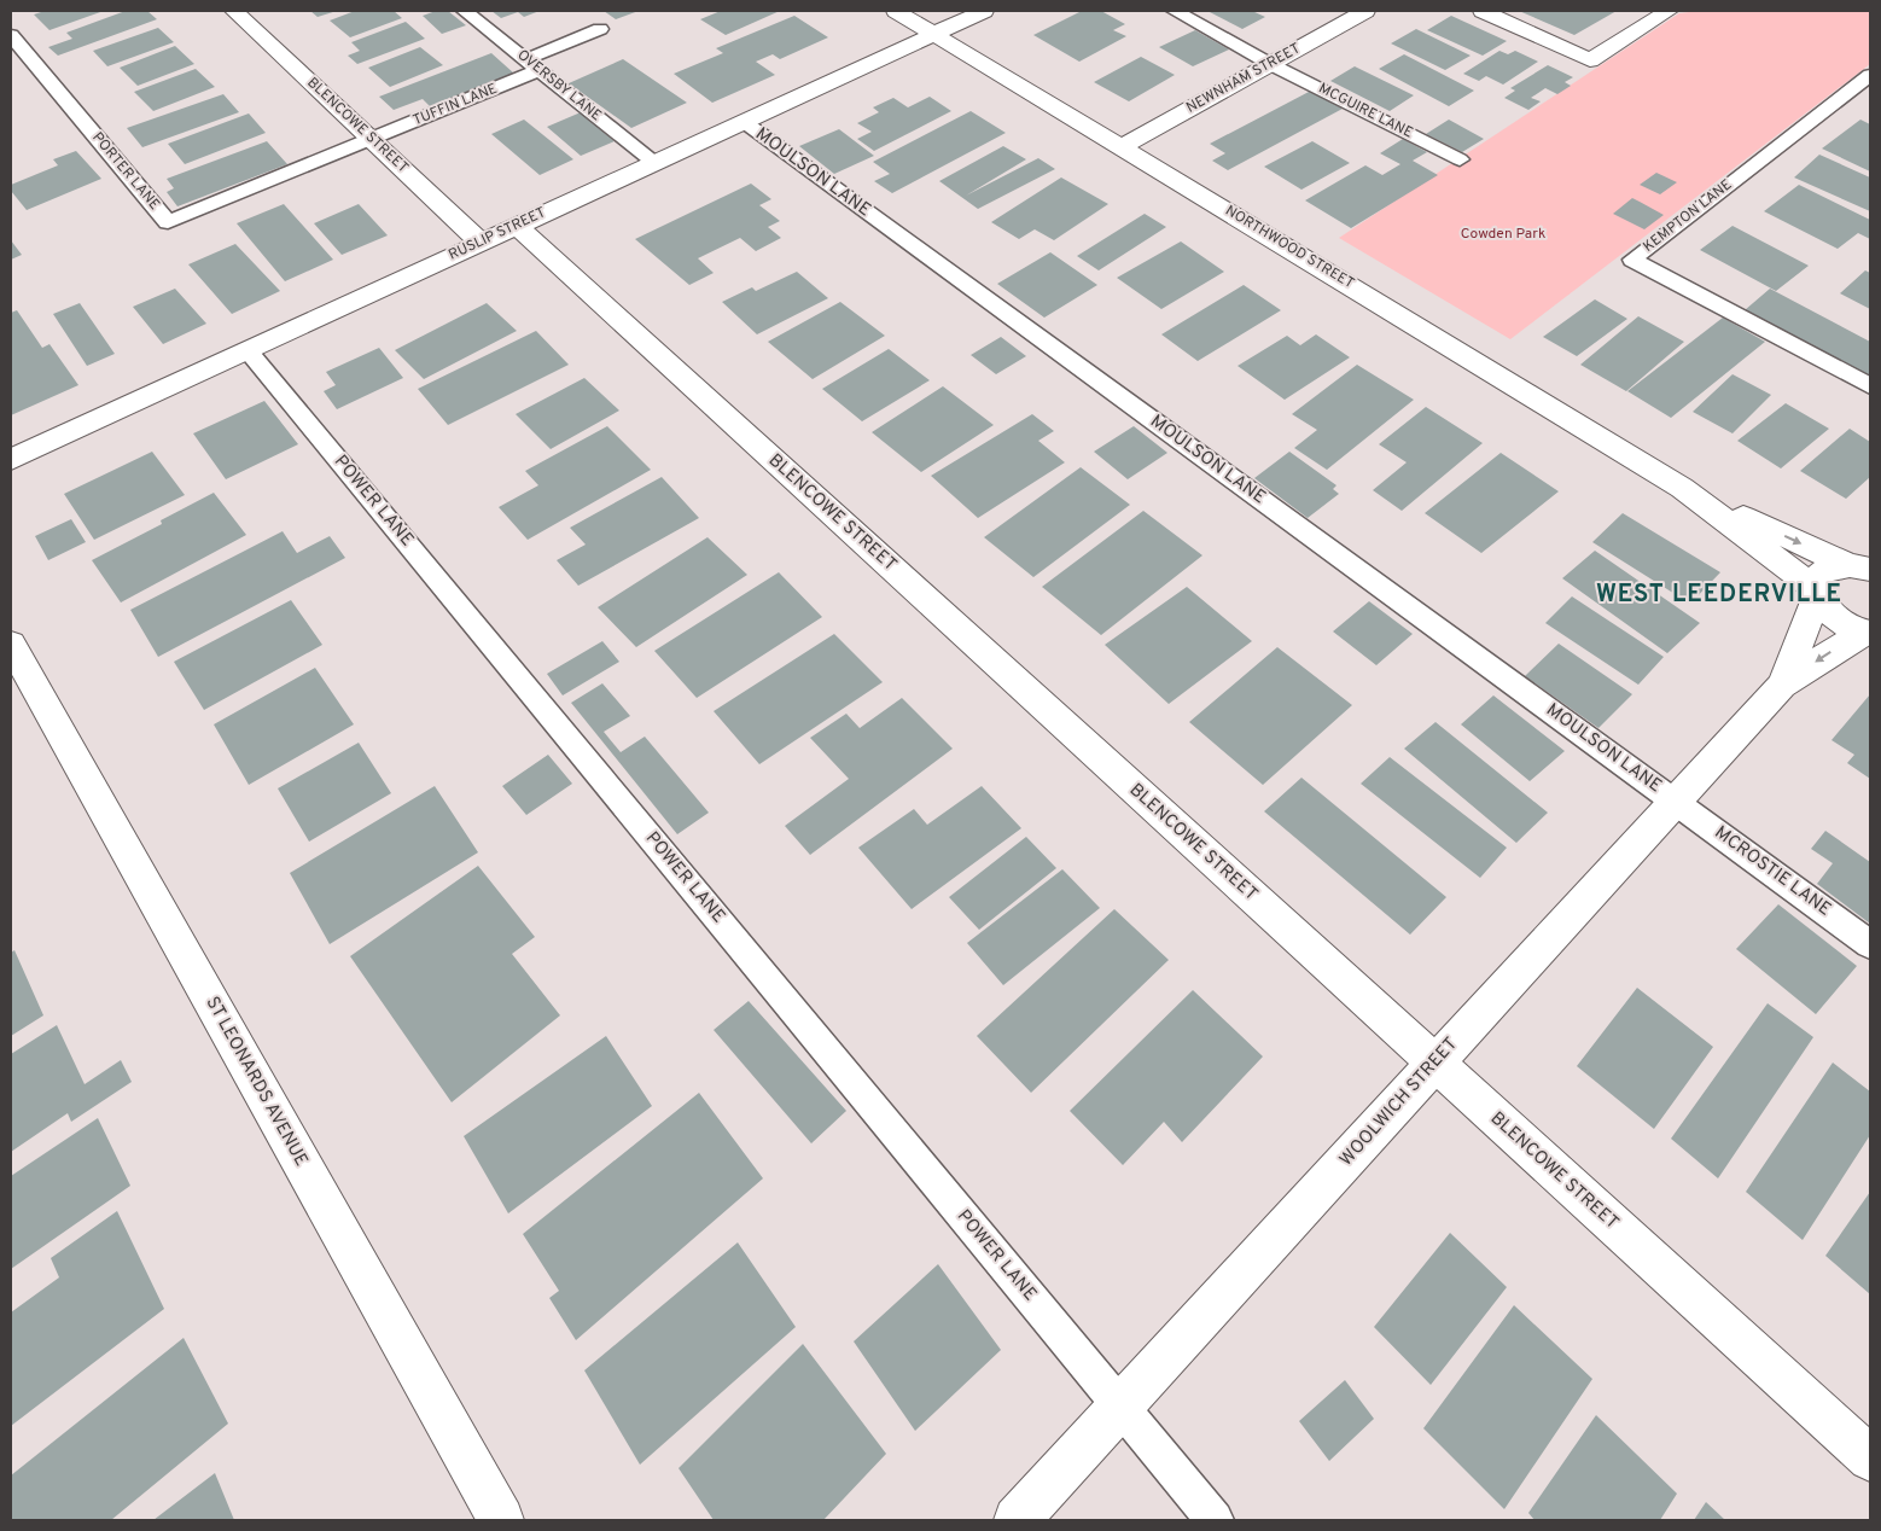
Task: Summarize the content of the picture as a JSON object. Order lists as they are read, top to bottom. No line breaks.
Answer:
{"streets":{"street":["NEWNHAM STREET","BLENCOWE STREET","RUSLIP STREET","NORTHWOOD STREET","ST LEONARDS AVENUE","WOOLWICH STREET"],"lane":["OVERSBY LANE","TUFFIN LANE","MCGUIRE LANE","PORTER LANE","MOULSON LANE","KEMPTON LANE","POWER LANE","MCROSTIE LANE"]},"crossings":[["NEWNHAM STREET","MCGUIRE LANE"],["NEWNHAM STREET","NORTHWOOD STREET"],["OVERSBY LANE","TUFFIN LANE"],["OVERSBY LANE","RUSLIP STREET"],["TUFFIN LANE","BLENCOWE STREET"],["TUFFIN LANE","PORTER LANE"],["BLENCOWE STREET","PORTER LANE"],["BLENCOWE STREET","RUSLIP STREET"],["BLENCOWE STREET","WOOLWICH STREET"],["MOULSON LANE","RUSLIP STREET"],["MOULSON LANE","MCROSTIE LANE"],["MOULSON LANE","WOOLWICH STREET"],["RUSLIP STREET","NORTHWOOD STREET"],["RUSLIP STREET","POWER LANE"],["NORTHWOOD STREET","WOOLWICH STREET"],["POWER LANE","WOOLWICH STREET"],["MCROSTIE LANE","WOOLWICH STREET"]],"districts":["WEST LEEDERVILLE"],"parks":["Cowden Park"]}
